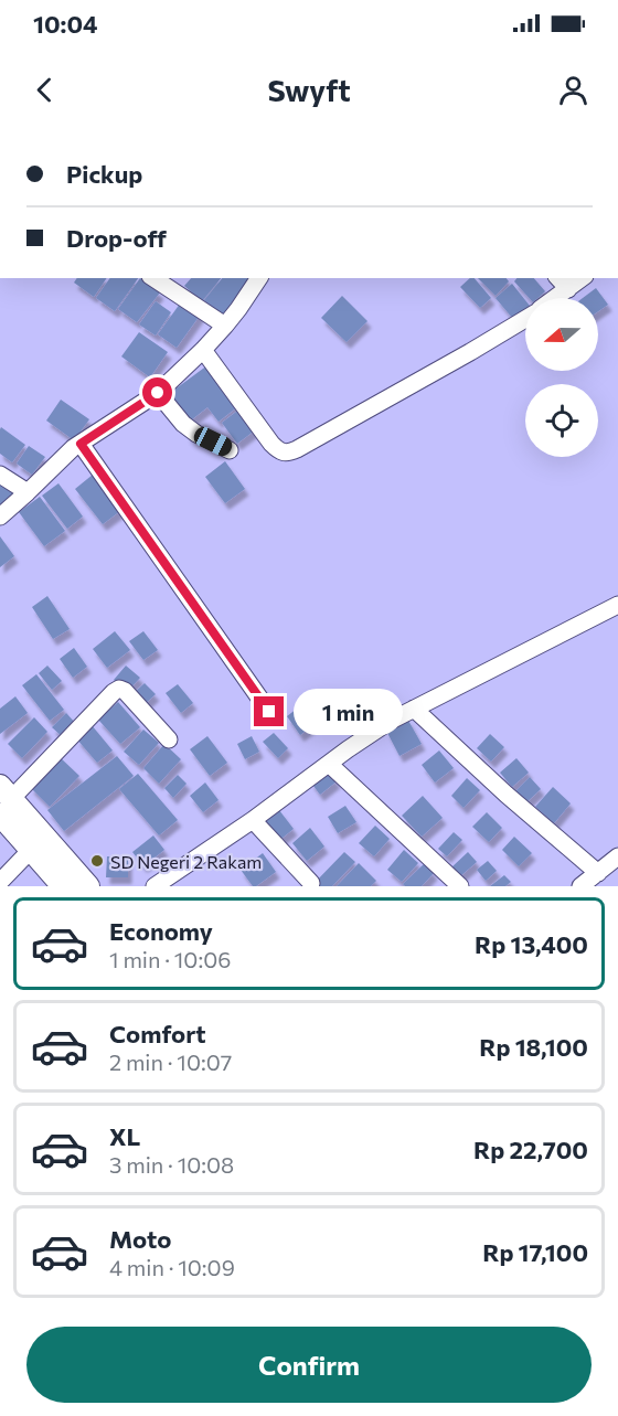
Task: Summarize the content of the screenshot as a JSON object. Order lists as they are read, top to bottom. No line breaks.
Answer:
{"places":["SD Negeri 2 Rakam"],"north":"left","page":{"status":"10:04","header":"Swyft","banner":["Pickup","Drop-off"],"bubble":"1 min","list":[{"name":"Economy","note":"1 min · 10:06","value":"Rp 13,400"},{"name":"Comfort","note":"2 min · 10:07","value":"Rp 18,100"},{"name":"XL","note":"3 min · 10:08","value":"Rp 22,700"},{"name":"Moto","note":"4 min · 10:09","value":"Rp 17,100"}],"buttons":"Confirm"}}
